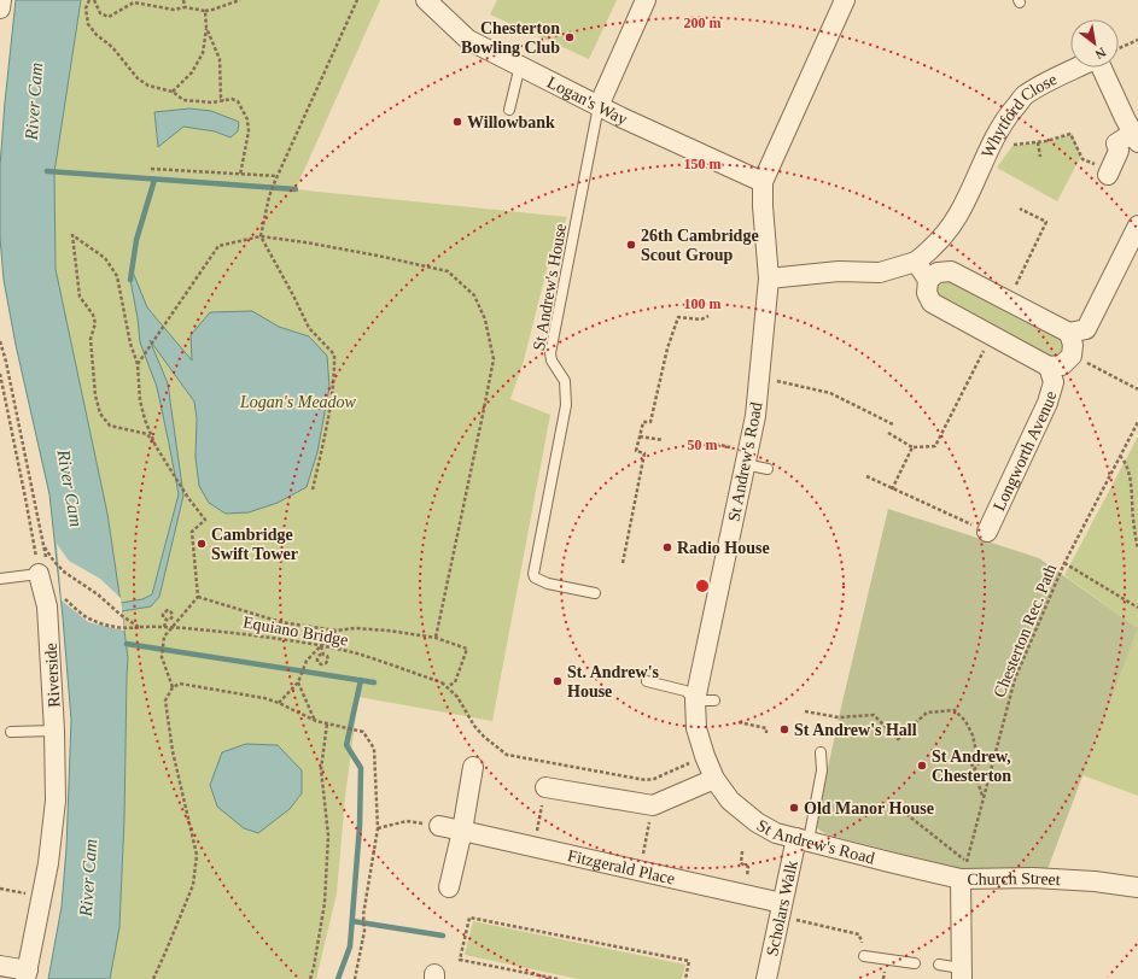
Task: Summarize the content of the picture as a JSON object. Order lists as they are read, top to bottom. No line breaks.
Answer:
{"streets":{"street":["Logan's Way","Whytford Close","Longworth Avenue","St Andrew's Road","Riverside","Fitzgerald Place","Church Street","Scholars Walk"],"lane":["St Andrew's House"],"path":["Equiano Bridge","Chesterton Rec. Path"]},"crossings":[["Logan's Way","St Andrew's House"],["Logan's Way","St Andrew's Road"],["Whytford Close","Longworth Avenue"],["St Andrew's Road","Chesterton Rec. Path"],["St Andrew's Road","Church Street"],["St Andrew's Road","Scholars Walk"],["Chesterton Rec. Path","Church Street"],["Fitzgerald Place","Scholars Walk"]],"water":["River Cam"],"parks":["Logan's Meadow"],"places":["Chesterton Bowling Club","Willowbank","26th Cambridge Scout Group","Cambridge Swift Tower","Radio House","St. Andrew's House","St Andrew's Hall","St Andrew, Chesterton","Old Manor House"],"north":"bottom right","rings":["200 m","150 m","100 m","50 m"]}
